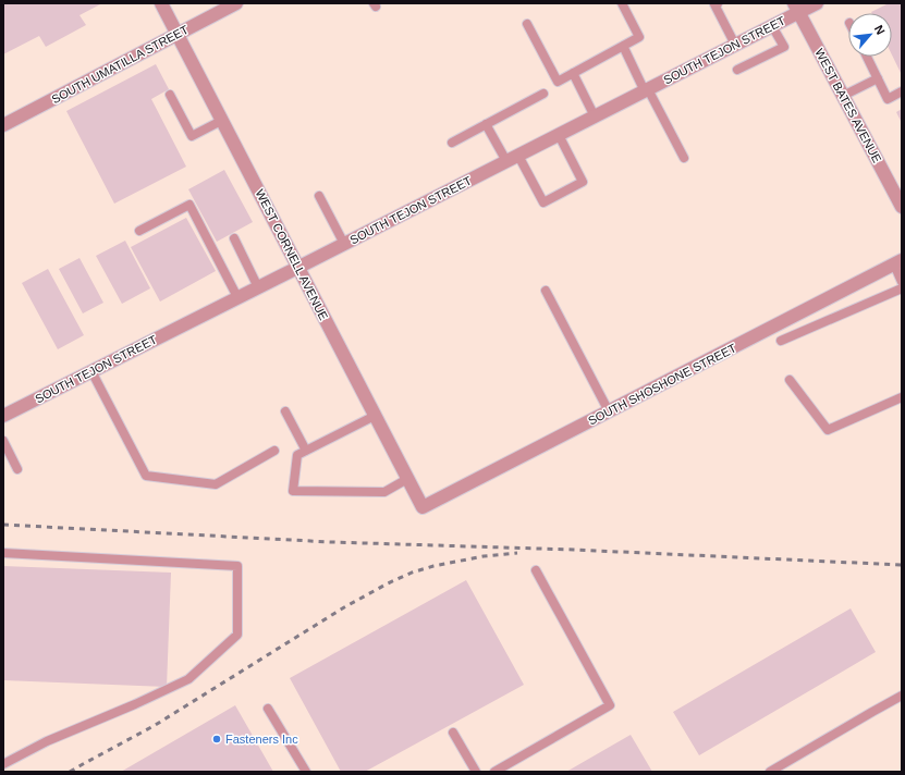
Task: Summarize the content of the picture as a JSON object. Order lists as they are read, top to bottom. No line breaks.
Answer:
{"streets":{"street":["SOUTH TEJON STREET","SOUTH UMATILLA STREET","WEST BATES AVENUE","WEST CORNELL AVENUE","SOUTH SHOSHONE STREET"]},"crossings":[["SOUTH TEJON STREET","WEST BATES AVENUE"],["SOUTH TEJON STREET","WEST CORNELL AVENUE"],["SOUTH UMATILLA STREET","WEST CORNELL AVENUE"],["WEST CORNELL AVENUE","SOUTH SHOSHONE STREET"]],"places":["Fasteners Inc"],"north":"top right"}
